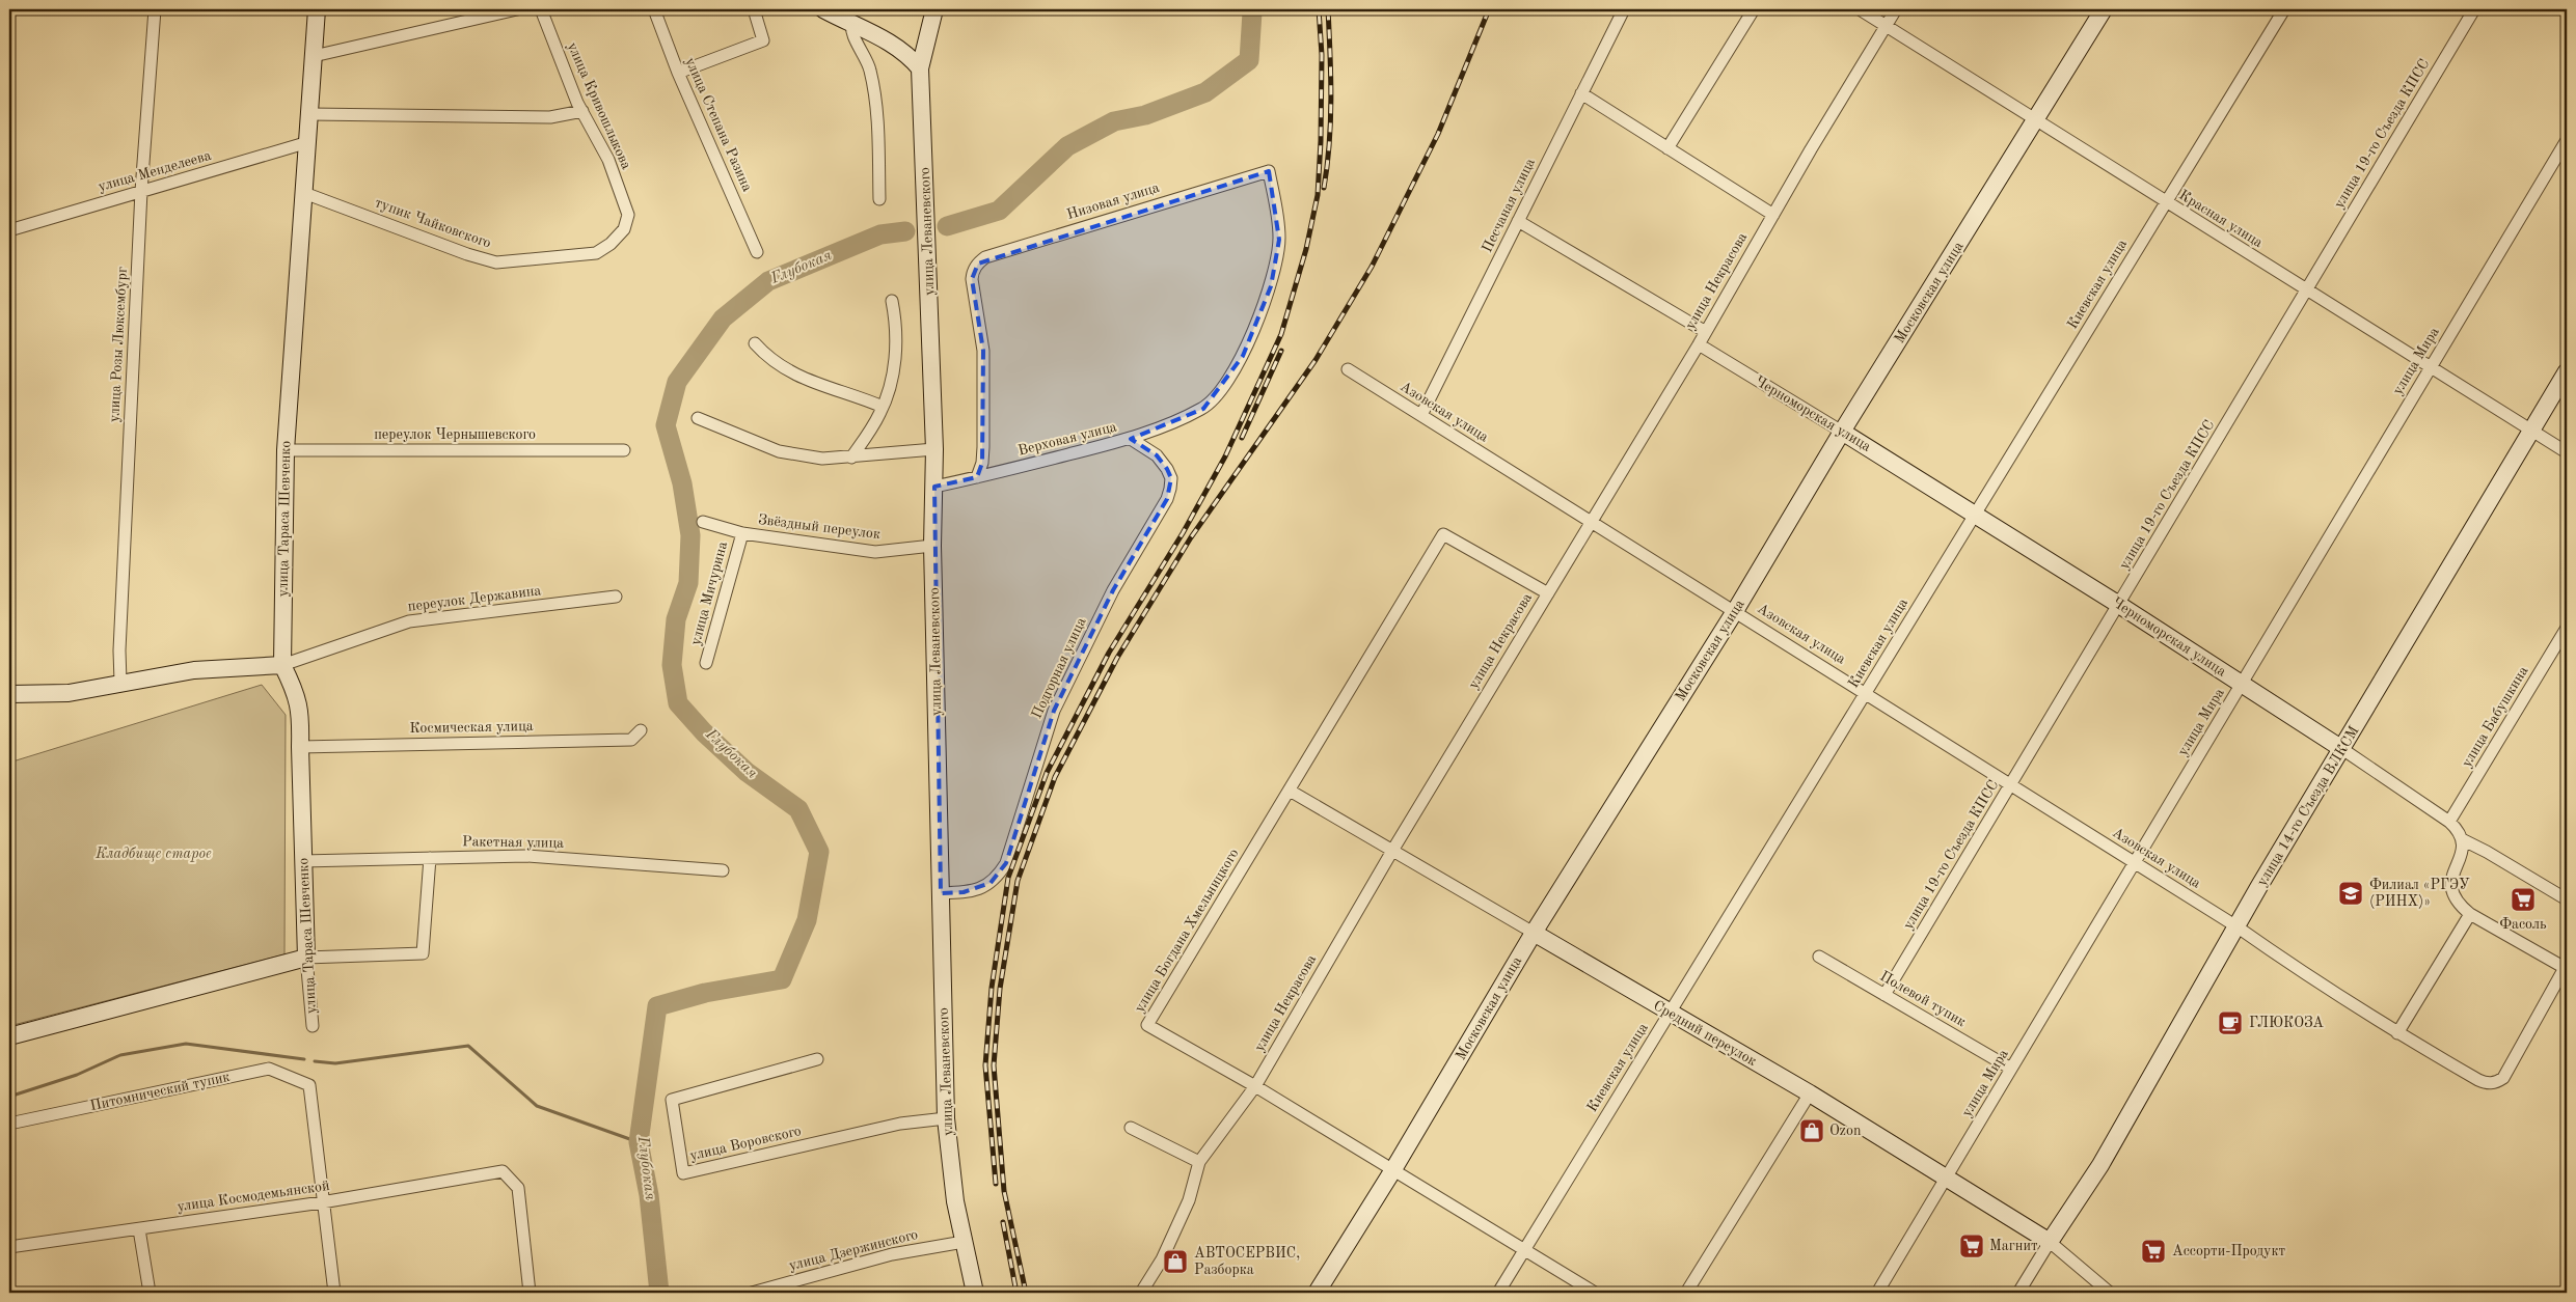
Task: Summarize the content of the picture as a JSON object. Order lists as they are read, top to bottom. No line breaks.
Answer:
{"streets":{"street":["улица Кривошлыкова","улица Степана Разина","улица 19-го Съезда КПСС","улица Менделеева","Низовая улица","Песчаная улица","Красная улица","тупик Чайковского","улица Леваневского","улица Некрасова","Киевская улица","Московская улица","улица Розы Люксембург","улица Мира","Азовская улица","Черноморская улица","переулок Чернышевского","Верховая улица","улица Тараса Шевченко","Звёздный переулок","улица Мичурина","переулок Державина","Подгорная улица","улица Бабушкина","Космическая улица","улица 14-го Съезда ВЛКСМ","Ракетная улица","улица Богдана Хмельницкого","Полевой тупик","Средний переулок","Питомнический тупик","улица Воровского","улица Космодемьянской","улица Дзержинского"]},"crossings":[["улица Кривошлыкова","тупик Чайковского"],["улица 19-го Съезда КПСС","Красная улица"],["улица 19-го Съезда КПСС","Азовская улица"],["улица 19-го Съезда КПСС","Черноморская улица"],["улица 19-го Съезда КПСС","Полевой тупик"],["улица Менделеева","улица Розы Люксембург"],["улица Менделеева","улица Тараса Шевченко"],["Низовая улица","Верховая улица"],["Песчаная улица","Азовская улица"],["Красная улица","улица Некрасова"],["Красная улица","Киевская улица"],["Красная улица","Московская улица"],["Красная улица","улица Мира"],["Красная улица","улица 14-го Съезда ВЛКСМ"],["тупик Чайковского","улица Тараса Шевченко"],["улица Леваневского","Верховая улица"],["улица Леваневского","Звёздный переулок"],["улица Леваневского","Подгорная улица"],["улица Леваневского","улица Воровского"],["улица Леваневского","улица Дзержинского"],["улица Некрасова","Азовская улица"],["улица Некрасова","Черноморская улица"],["улица Некрасова","улица Богдана Хмельницкого"],["улица Некрасова","Средний переулок"],["Киевская улица","Азовская улица"],["Киевская улица","Черноморская улица"],["Киевская улица","улица Богдана Хмельницкого"],["Киевская улица","Средний переулок"],["Московская улица","Азовская улица"],["Московская улица","Черноморская улица"],["Московская улица","улица Богдана Хмельницкого"],["Московская улица","Средний переулок"],["улица Мира","Азовская улица"],["улица Мира","Черноморская улица"],["улица Мира","Полевой тупик"],["улица Мира","Средний переулок"],["Азовская улица","улица 14-го Съезда ВЛКСМ"],["Черноморская улица","улица Бабушкина"],["Черноморская улица","улица 14-го Съезда ВЛКСМ"],["переулок Чернышевского","улица Тараса Шевченко"],["Верховая улица","Подгорная улица"],["улица Тараса Шевченко","переулок Державина"],["улица Тараса Шевченко","Космическая улица"],["улица Тараса Шевченко","Ракетная улица"],["Звёздный переулок","улица Мичурина"],["улица 14-го Съезда ВЛКСМ","Средний переулок"],["улица Богдана Хмельницкого","Средний переулок"],["Питомнический тупик","улица Космодемьянской"]],"water":["Глубокая"],"parks":["Кладбище старое"],"places":{"school or university":["Филиал «РГЭУ (РИНХ)»"],"supermarket":["Фасоль","Магнит","Ассорти-Продукт"],"cafe":["ГЛЮКОЗА"],"shop":["Ozon","АВТОСЕРВИС, Разборка"]}}
